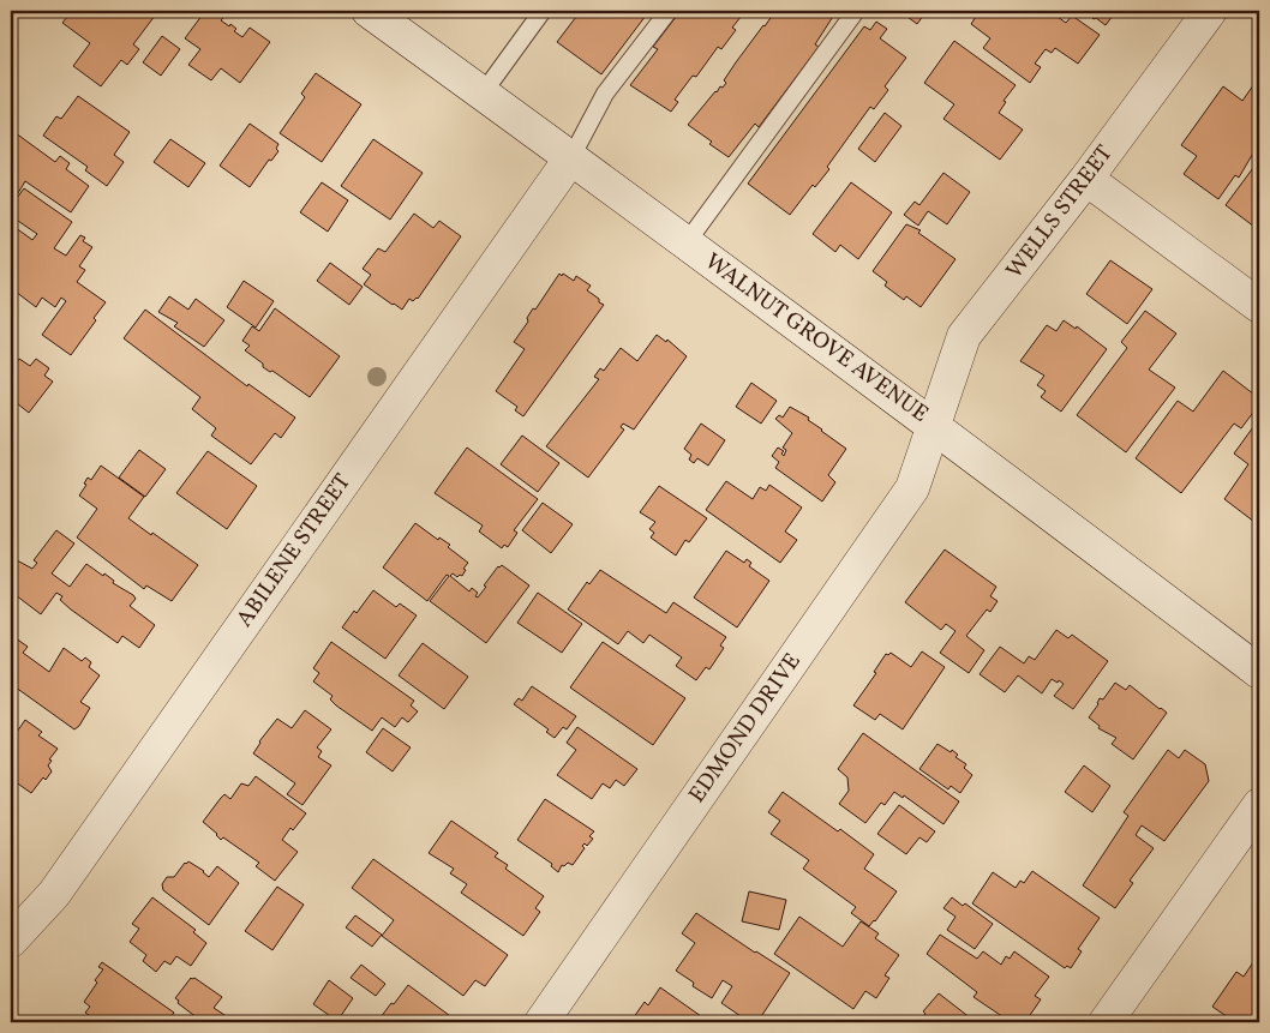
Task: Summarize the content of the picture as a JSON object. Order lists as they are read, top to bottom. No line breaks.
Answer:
{"streets":{"street":["WELLS STREET","WALNUT GROVE AVENUE","ABILENE STREET","EDMOND DRIVE"]},"crossings":[["WELLS STREET","WALNUT GROVE AVENUE"],["WELLS STREET","EDMOND DRIVE"],["WALNUT GROVE AVENUE","ABILENE STREET"],["WALNUT GROVE AVENUE","EDMOND DRIVE"]]}
